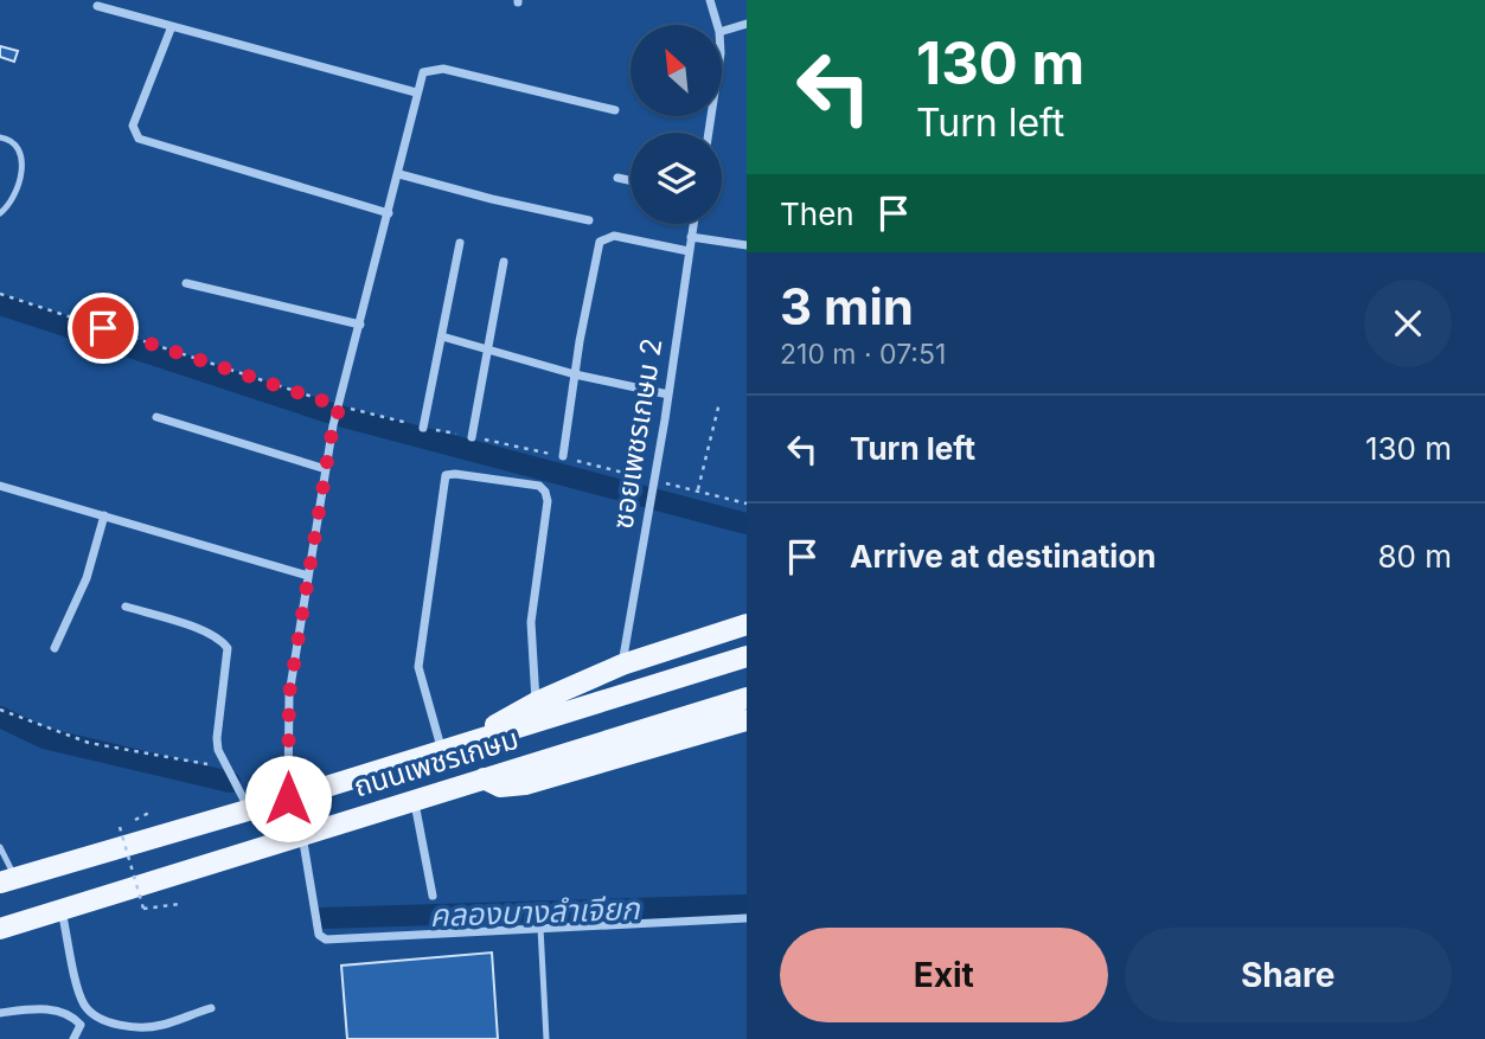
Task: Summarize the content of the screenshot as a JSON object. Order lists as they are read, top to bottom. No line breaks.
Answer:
{"streets":{"main road":["ถนนเพชรเกษม"],"street":["ซอยเพชรเกษม 2"]},"water":["คลองบางลำเจียก"],"north":"top left","page":{"turn":["130 m","Turn left"],"then":"Then","heading":["3 min","210 m · 07:51"],"list":[{"name":"Turn left","value":"130 m"},{"name":"Arrive at destination","value":"80 m"}],"buttons":["Exit","Share"]}}
